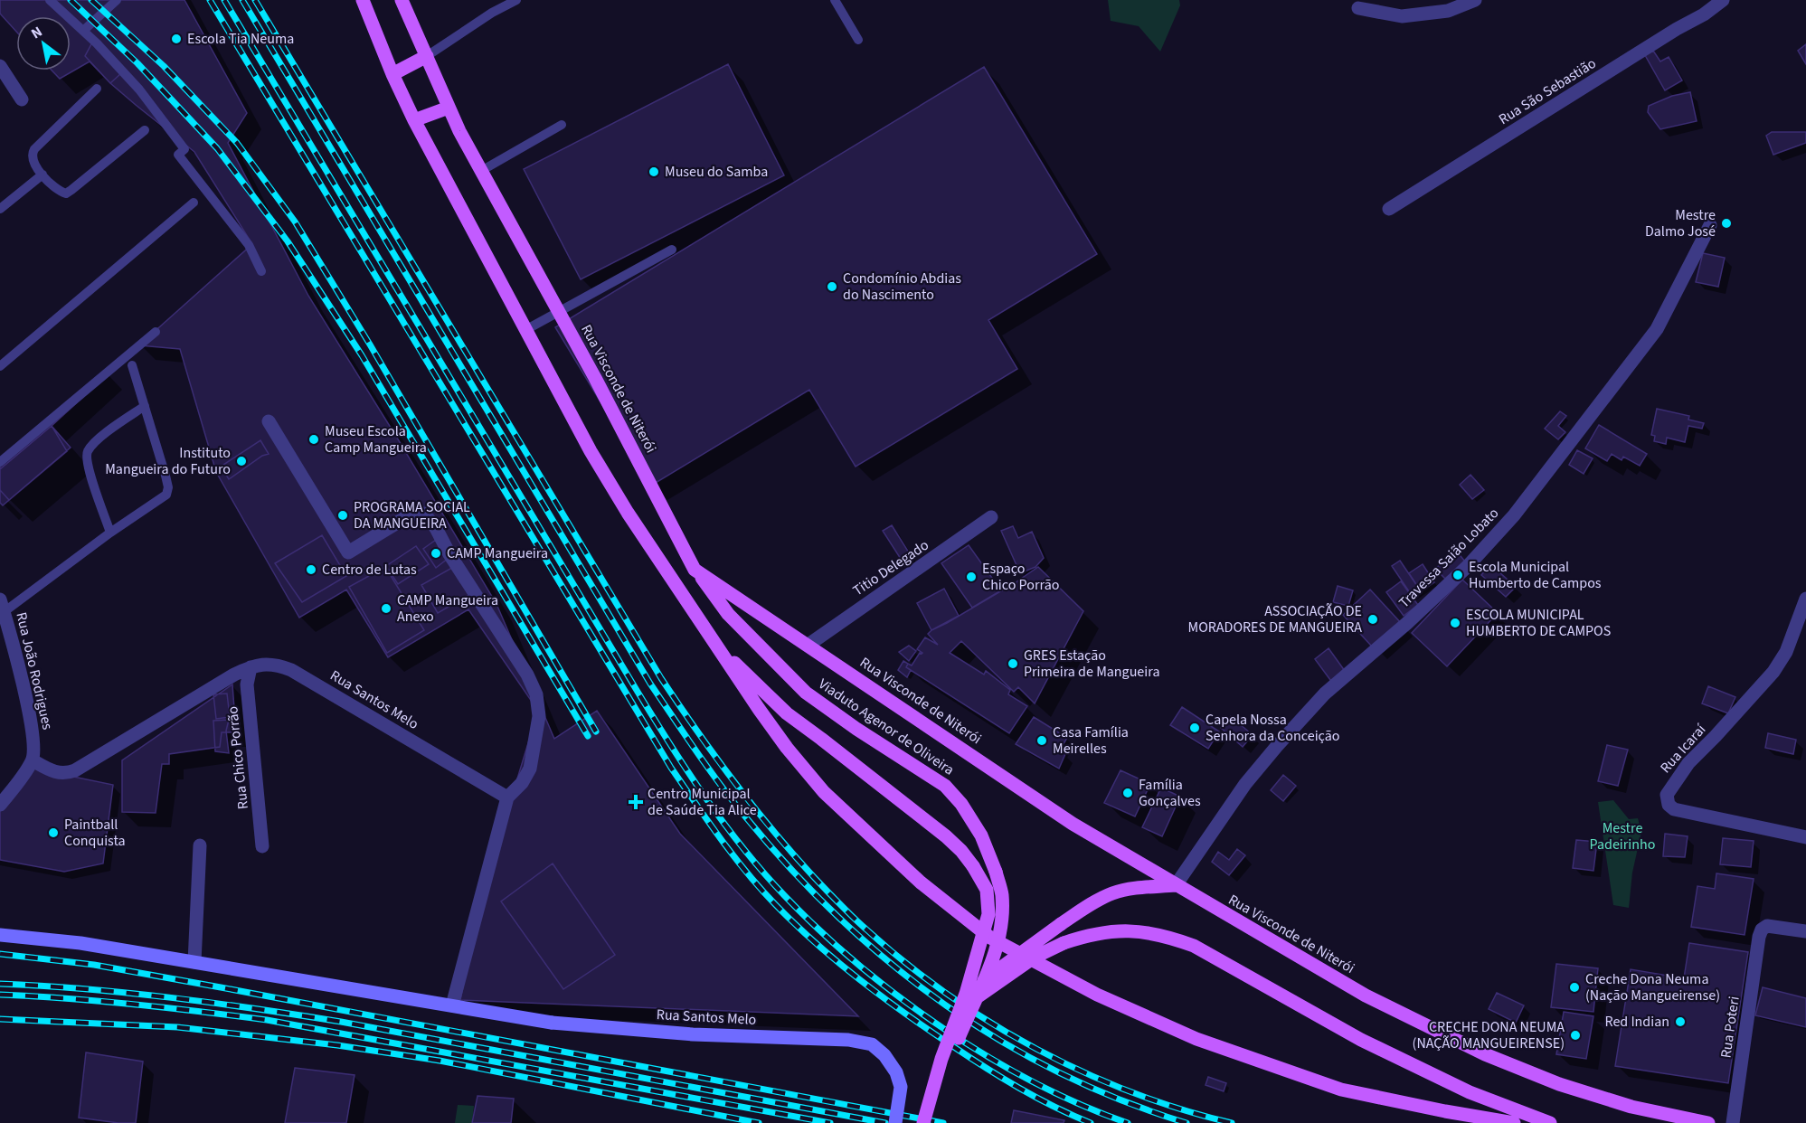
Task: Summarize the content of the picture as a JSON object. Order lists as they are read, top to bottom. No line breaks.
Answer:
{"streets":{"main road":["Rua Visconde de Niterói","Rua Santos Melo","Viaduto Agenor de Oliveira"],"street":["Rua São Sebastião","Travessa Saião Lobato","Titio Delegado","Rua João Rodrigues","Rua Icaraí","Rua Chico Porrão","Rua Poteri"]},"crossings":[["Rua Visconde de Niterói","Travessa Saião Lobato"],["Rua Visconde de Niterói","Titio Delegado"],["Rua Visconde de Niterói","Viaduto Agenor de Oliveira"],["Rua João Rodrigues","Rua Santos Melo"],["Rua Santos Melo","Rua Chico Porrão"]],"parks":["Mestre Padeirinho"],"places":{"other":["Escola Tia Neuma","Museu do Samba","Mestre Dalmo José","Condomínio Abdias do Nascimento","Museu Escola Camp Mangueira","Instituto Mangueira do Futuro","PROGRAMA SOCIAL DA MANGUEIRA","CAMP Mangueira","Centro de Lutas","Escola Municipal Humberto de Campos","Espaço Chico Porrão","CAMP Mangueira Anexo","ASSOCIAÇÃO DE MORADORES DE MANGUEIRA","ESCOLA MUNICIPAL HUMBERTO DE CAMPOS","GRES Estação Primeira de Mangueira","Capela Nossa Senhora da Conceição","Casa Família Meirelles","Família Gonçalves","Paintball Conquista","Creche Dona Neuma (Nação Mangueirense)","Red Indian","CRECHE DONA NEUMA (NAÇÃO MANGUEIRENSE)"],"health":["Centro Municipal de Saúde Tia Alice"]},"north":"top left"}
